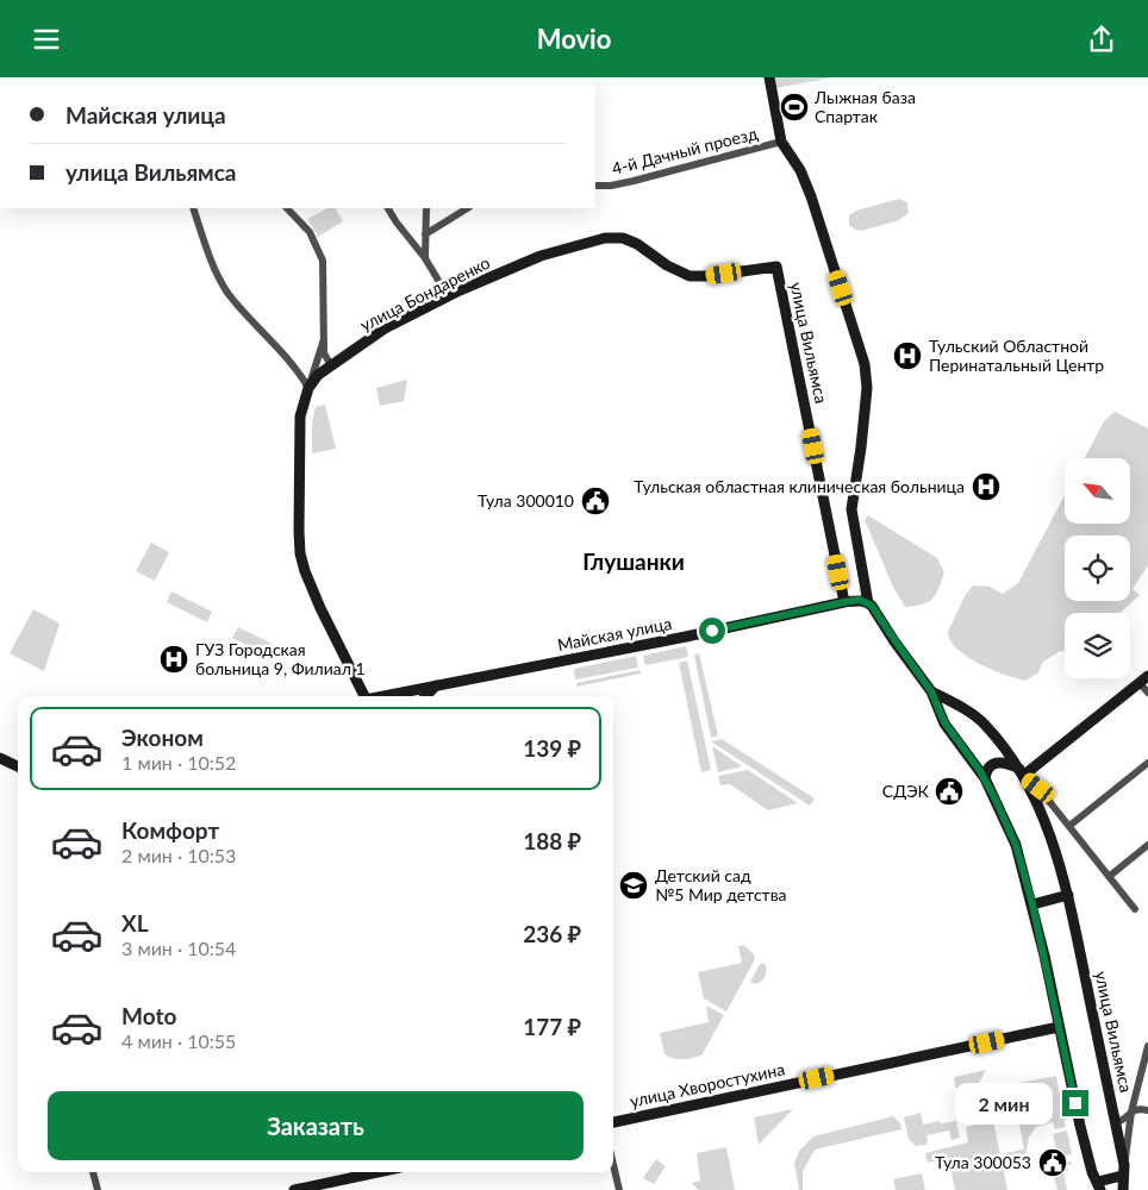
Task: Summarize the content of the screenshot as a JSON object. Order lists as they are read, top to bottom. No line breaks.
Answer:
{"streets":{"street":["4-й Дачный проезд","улица Бондаренко","улица Вильямса","Майская улица","улица Хворостухина"]},"crossings":[["улица Бондаренко","улица Вильямса"],["улица Вильямса","Майская улица"],["улица Вильямса","улица Хворостухина"]],"districts":["Глушанки"],"places":{"sports":["Лыжная база Спартак"],"hospital":["Тульский Областной Перинатальный Центр","Тульская областная клиническая больница","ГУЗ Городская больница 9, Филиал 1"],"public building":["Тула 300010","СДЭК","Тула 300053"],"school or university":["Детский сад №5 Мир детства"]},"north":"top left","page":{"header":"Movio","banner":["Майская улица","улица Вильямса"],"list":[{"name":"Эконом","note":"1 мин · 10:52","value":"139 ₽"},{"name":"Комфорт","note":"2 мин · 10:53","value":"188 ₽"},{"name":"XL","note":"3 мин · 10:54","value":"236 ₽"},{"name":"Moto","note":"4 мин · 10:55","value":"177 ₽"}],"buttons":"Заказать","bubble":"2 мин"}}
